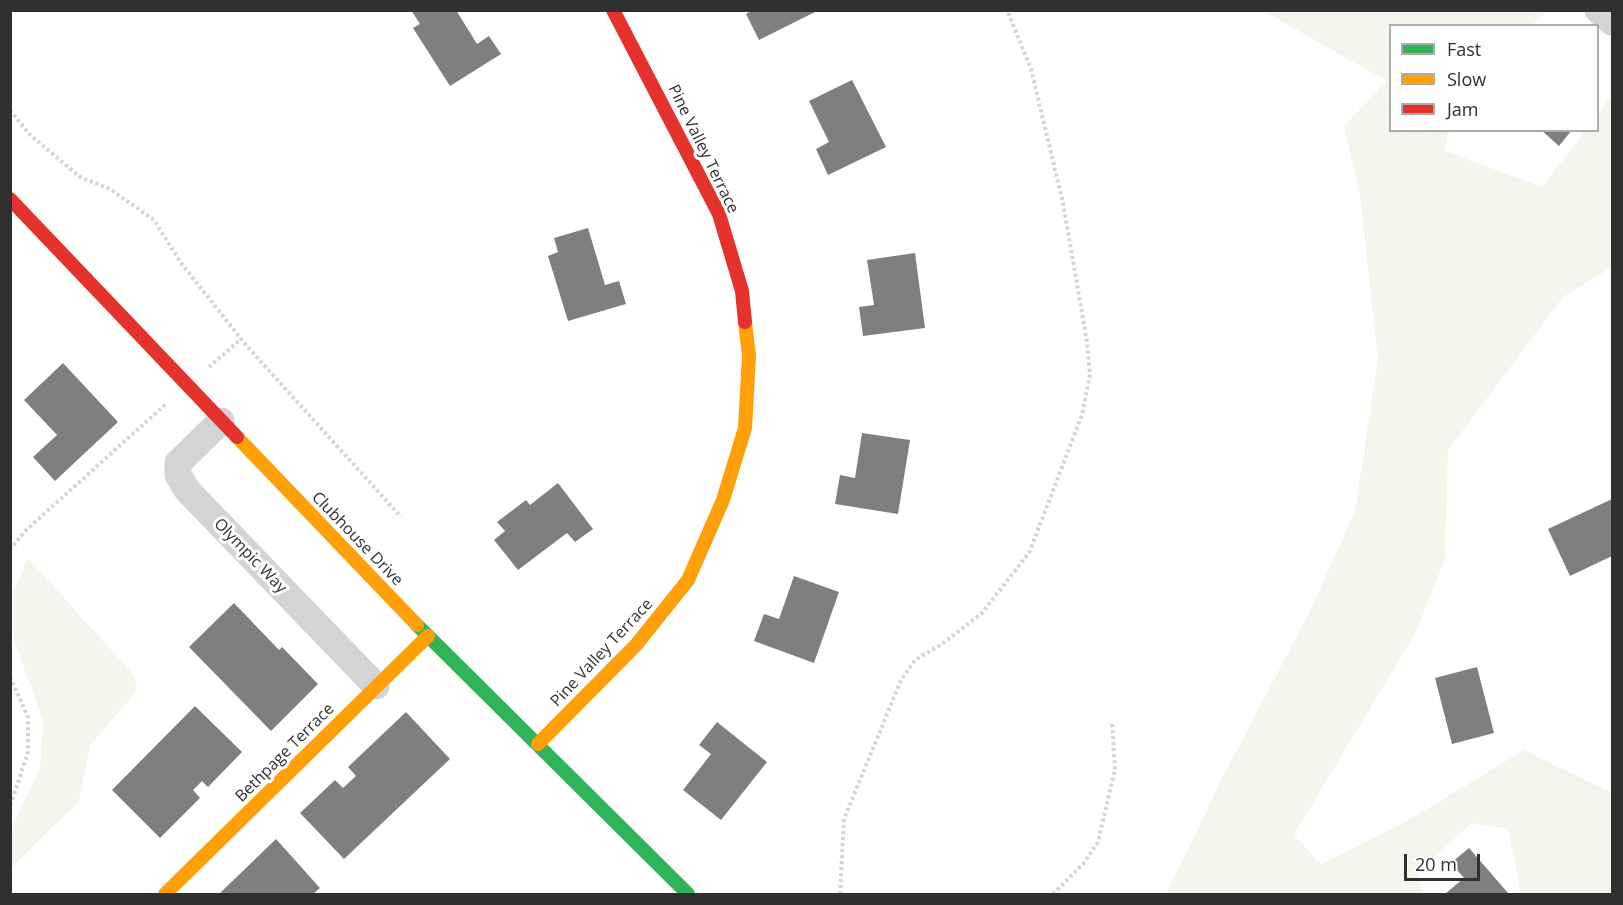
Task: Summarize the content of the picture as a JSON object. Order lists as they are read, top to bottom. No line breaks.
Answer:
{"streets":{"street":["Pine Valley Terrace","Clubhouse Drive","Olympic Way","Bethpage Terrace"]},"crossings":[["Pine Valley Terrace","Clubhouse Drive"],["Clubhouse Drive","Olympic Way"],["Clubhouse Drive","Bethpage Terrace"],["Olympic Way","Bethpage Terrace"]],"legend":["Fast","Slow","Jam"],"scale_bar":"20 m"}
